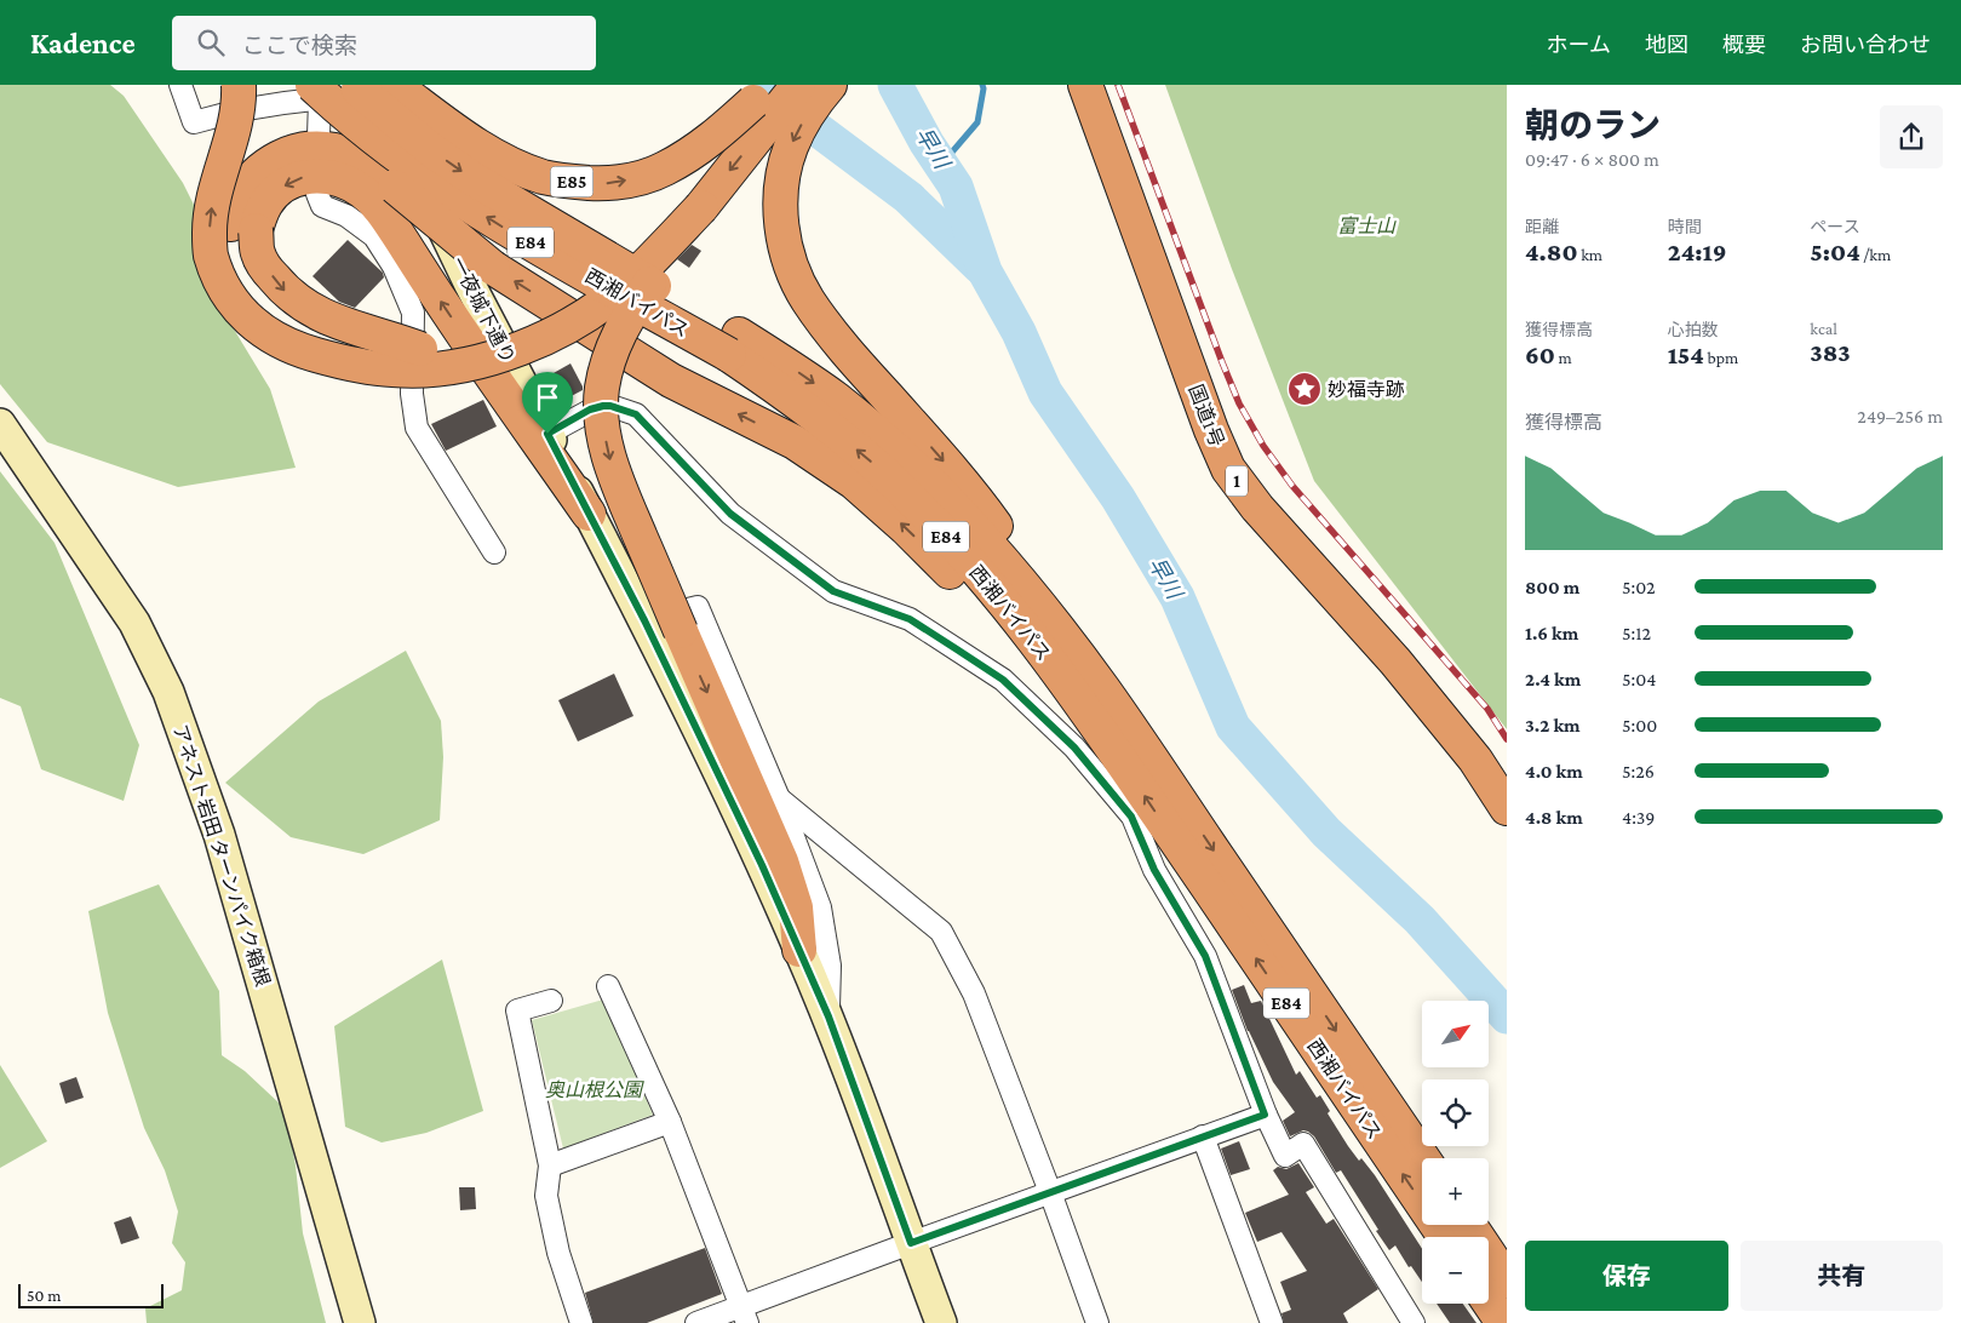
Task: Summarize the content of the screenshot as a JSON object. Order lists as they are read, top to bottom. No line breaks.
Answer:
{"streets":{"highway":["E85","E84","西湘バイパス","国道1号","1"],"street":["一夜城下通り","アネスト岩田 ターンパイク箱根"]},"crossings":[["E85","一夜城下通り"]],"water":["早川"],"parks":["富士山","奥山根公園"],"places":{"place":["妙福寺跡"]},"scale_bar":"50 m","north":"top right","page":{"header":"Kadence","search":"ここで検索","nav":["ホーム","地図","概要","お問い合わせ"],"heading":["朝のラン","09:47 · 6 × 800 m"],"stats":[["距離","4.80 km"],["時間","24:19"],["ペース","5:04 /km"],["獲得標高","60 m"],["心拍数","154 bpm"],["kcal","383"]],"chart":["獲得標高","249–256 m"],"list":[{"name":"800 m","note":"5:02"},{"name":"1.6 km","note":"5:12"},{"name":"2.4 km","note":"5:04"},{"name":"3.2 km","note":"5:00"},{"name":"4.0 km","note":"5:26"},{"name":"4.8 km","note":"4:39"}],"map_buttons":["+","−"],"buttons":["保存","共有"],"scale":"50 m"}}
